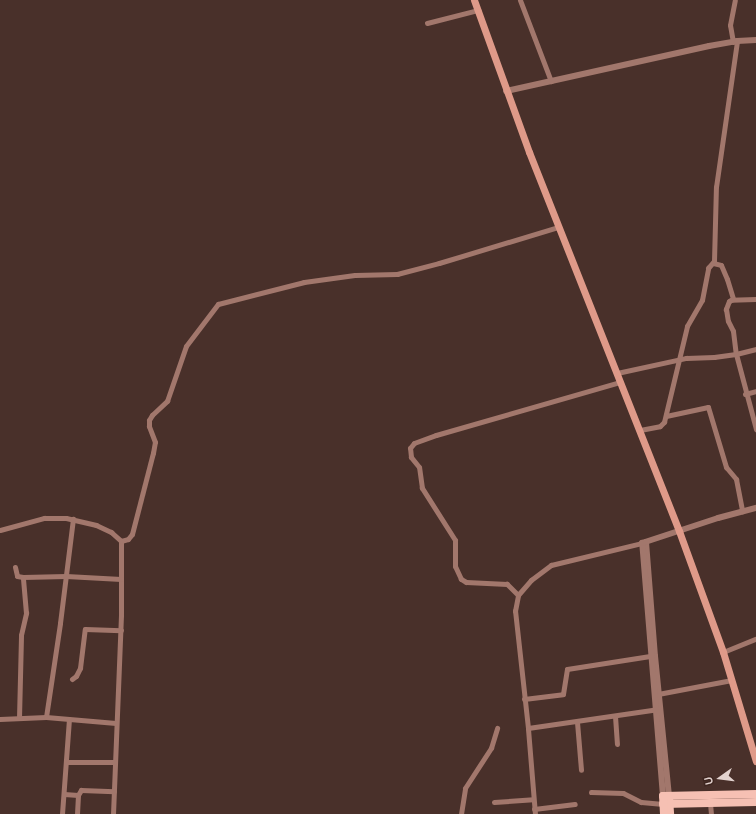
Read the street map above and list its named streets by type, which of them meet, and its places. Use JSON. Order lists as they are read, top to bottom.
{
  "north": "left"
}
